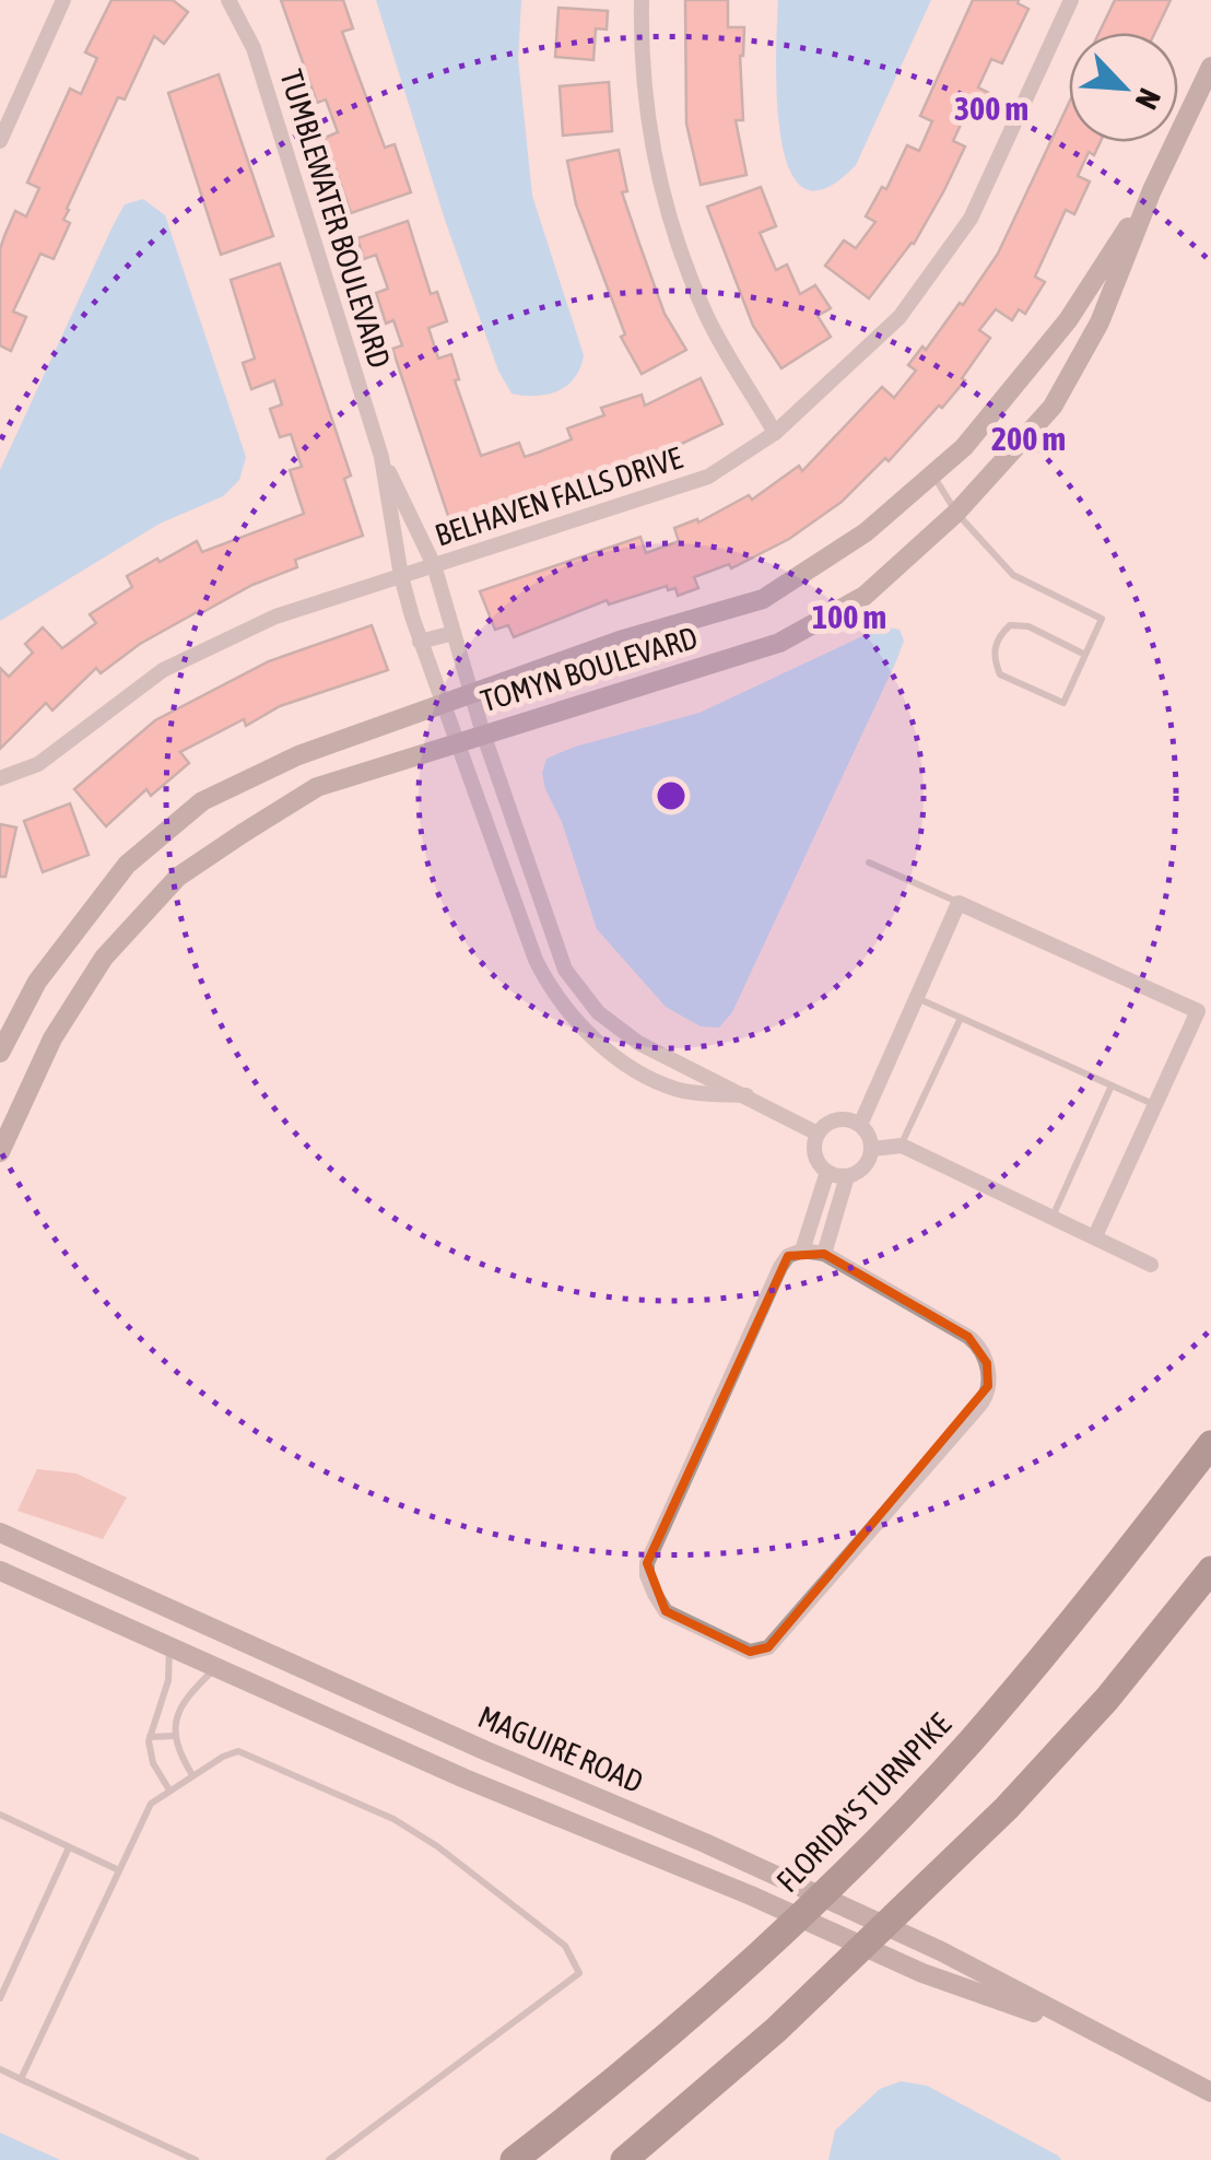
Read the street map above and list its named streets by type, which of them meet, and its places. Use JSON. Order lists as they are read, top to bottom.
{
  "streets": {
    "highway": ["FLORIDA'S TURNPIKE"],
    "street": [
      "TUMBLEWATER BOULEVARD",
      "BELHAVEN FALLS DRIVE",
      "TOMYN BOULEVARD",
      "MAGUIRE ROAD"
    ]
  },
  "crossings": [
    ["TUMBLEWATER BOULEVARD", "BELHAVEN FALLS DRIVE"],
    ["TUMBLEWATER BOULEVARD", "TOMYN BOULEVARD"]
  ],
  "north": "bottom right",
  "rings": ["300 m", "200 m", "100 m"]
}
